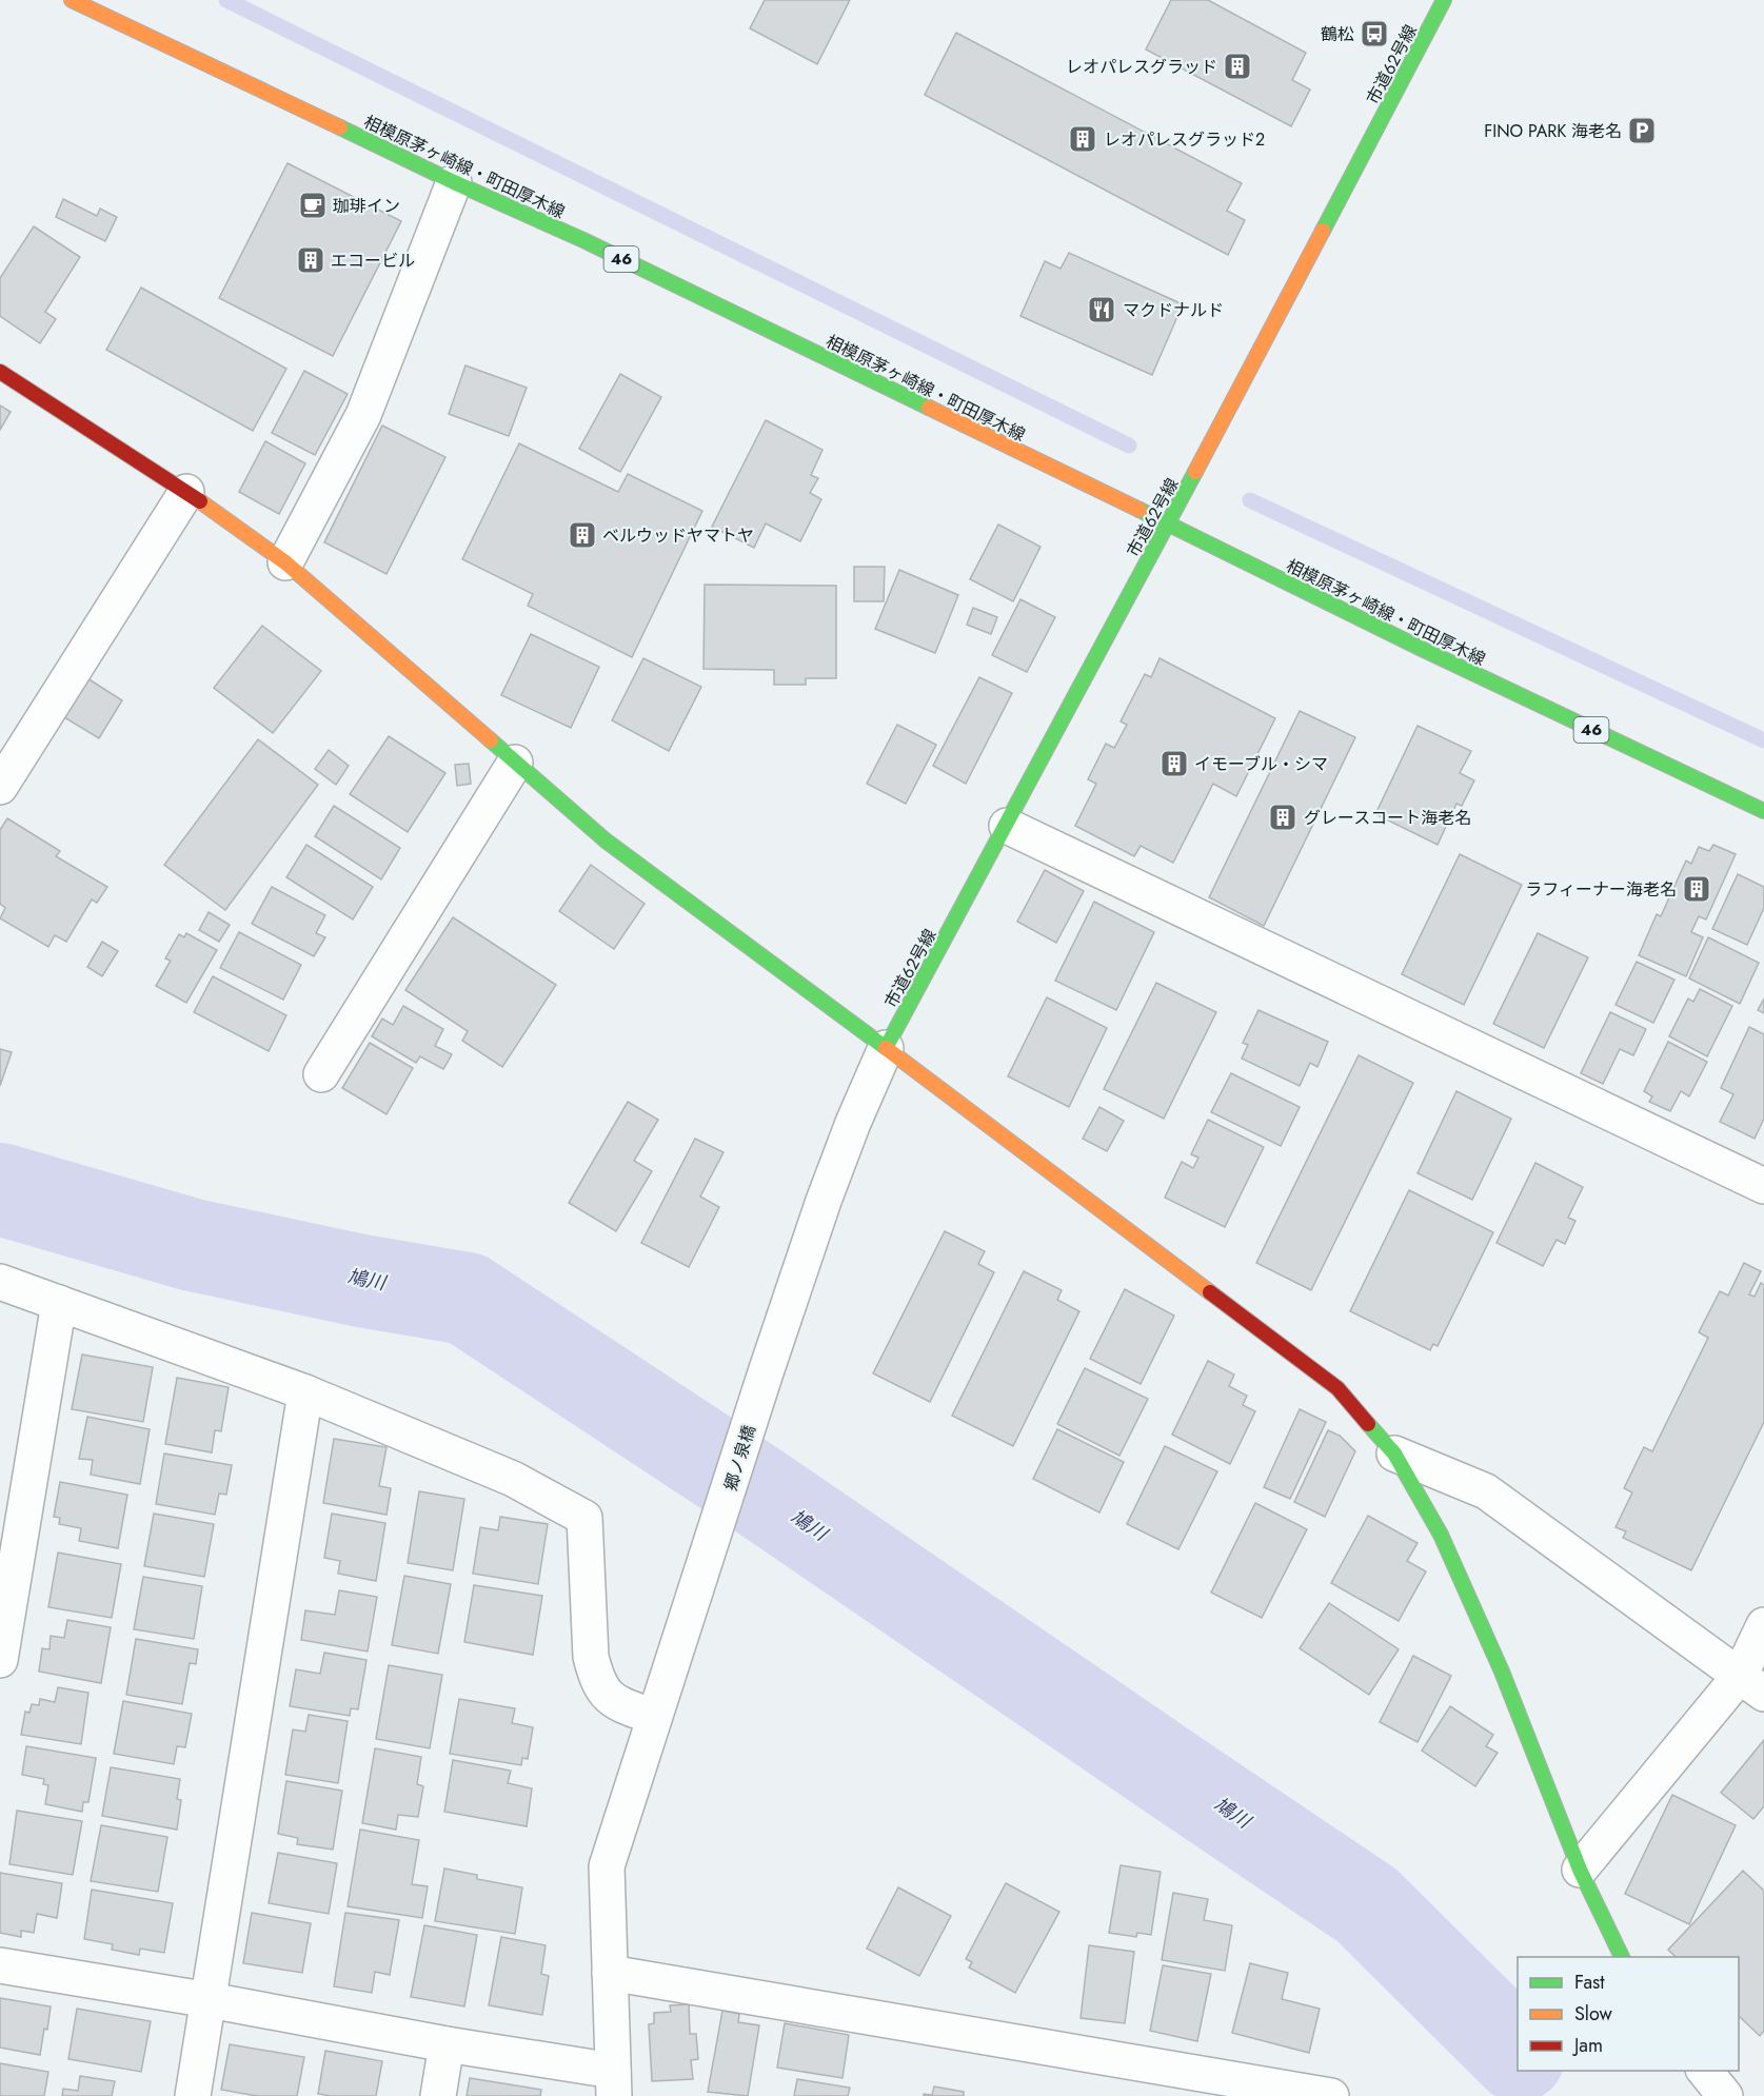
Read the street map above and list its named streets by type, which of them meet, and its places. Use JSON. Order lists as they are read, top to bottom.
{
  "streets": {
    "street": [
      "市道62号線",
      "相模原茅ヶ崎線・町田厚木線",
      "46",
      "郷ノ泉橋"
    ]
  },
  "crossings": [
    ["市道62号線", "相模原茅ヶ崎線・町田厚木線"],
    ["市道62号線", "郷ノ泉橋"]
  ],
  "water": ["鳩川"],
  "places": {
    "bus stop": ["鶴松"],
    "building": [
      "レオパレスグラッド",
      "レオパレスグラッド2",
      "エコービル",
      "ベルウッドヤマトヤ",
      "イモーブル・シマ",
      "グレースコート海老名",
      "ラフィーナー海老名"
    ],
    "parking": ["FINO PARK 海老名"],
    "cafe": ["珈琲イン"],
    "restaurant": ["マクドナルド"]
  },
  "legend": ["Fast", "Slow", "Jam"]
}
